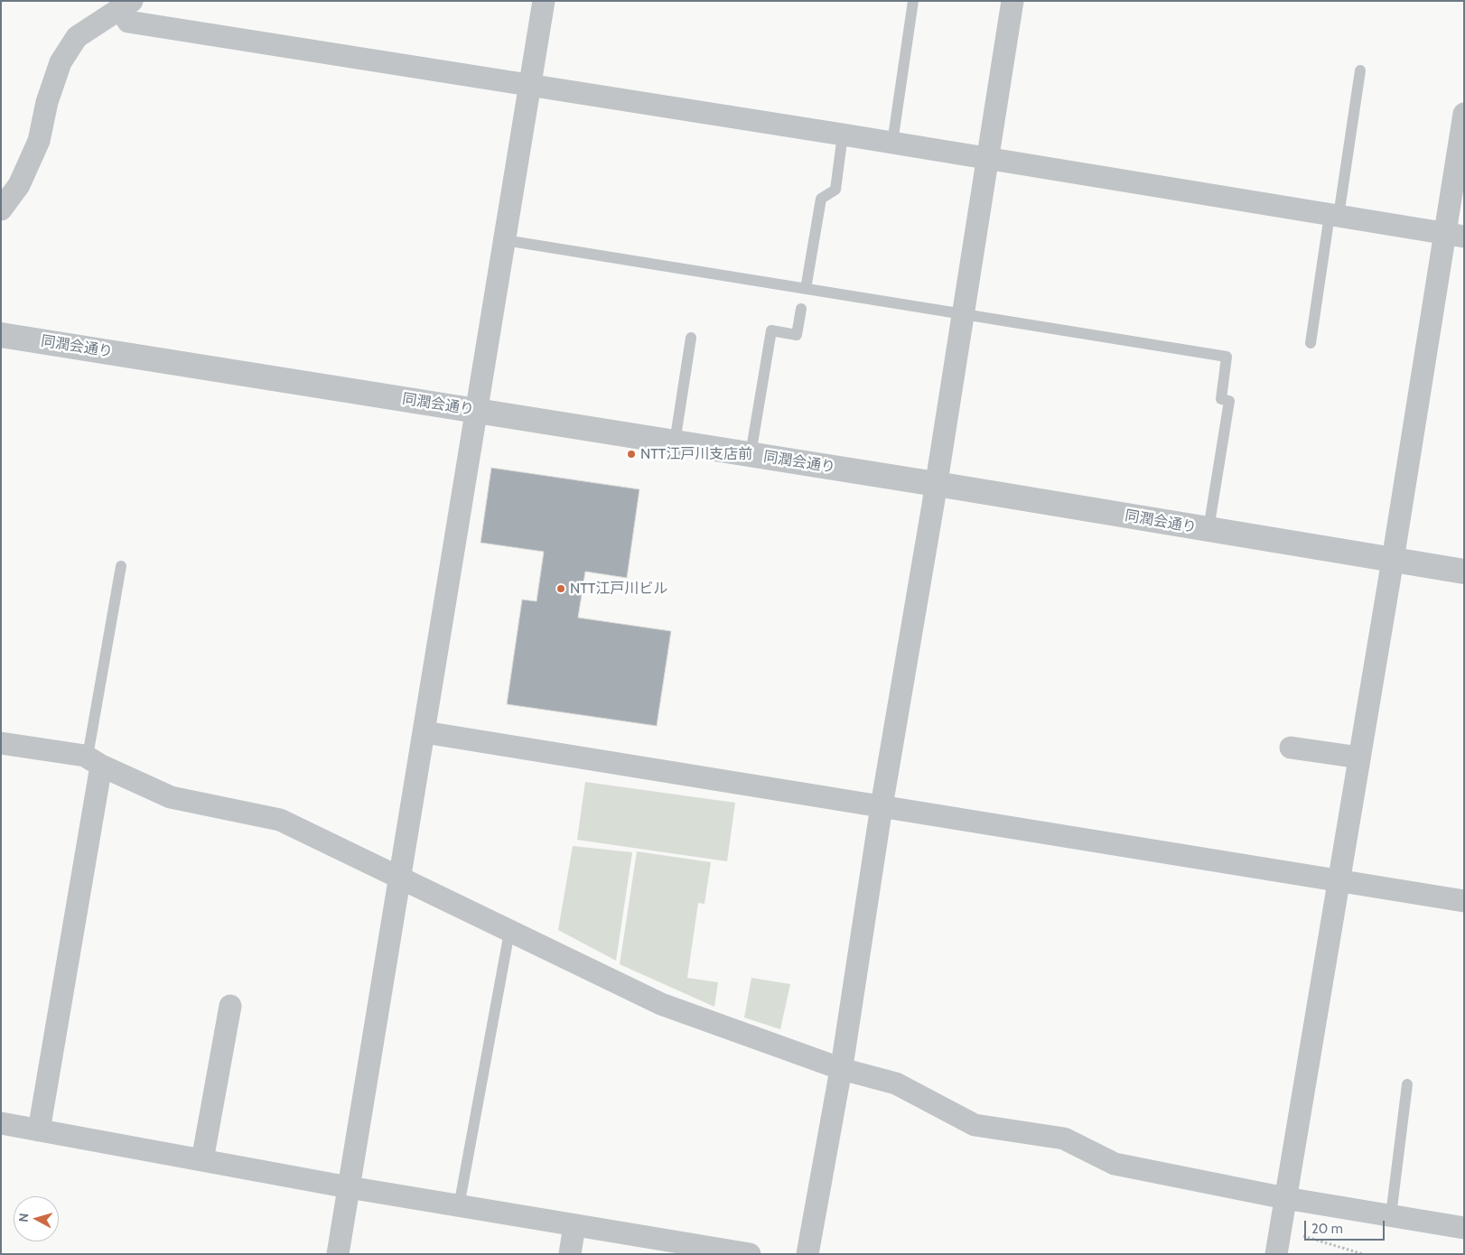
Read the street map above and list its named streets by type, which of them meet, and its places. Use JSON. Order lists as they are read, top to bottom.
{
  "streets": {
    "street": ["同潤会通り"]
  },
  "places": ["NTT江戸川支店前", "NTT江戸川ビル"],
  "scale_bar": "20 m",
  "north": "left"
}
